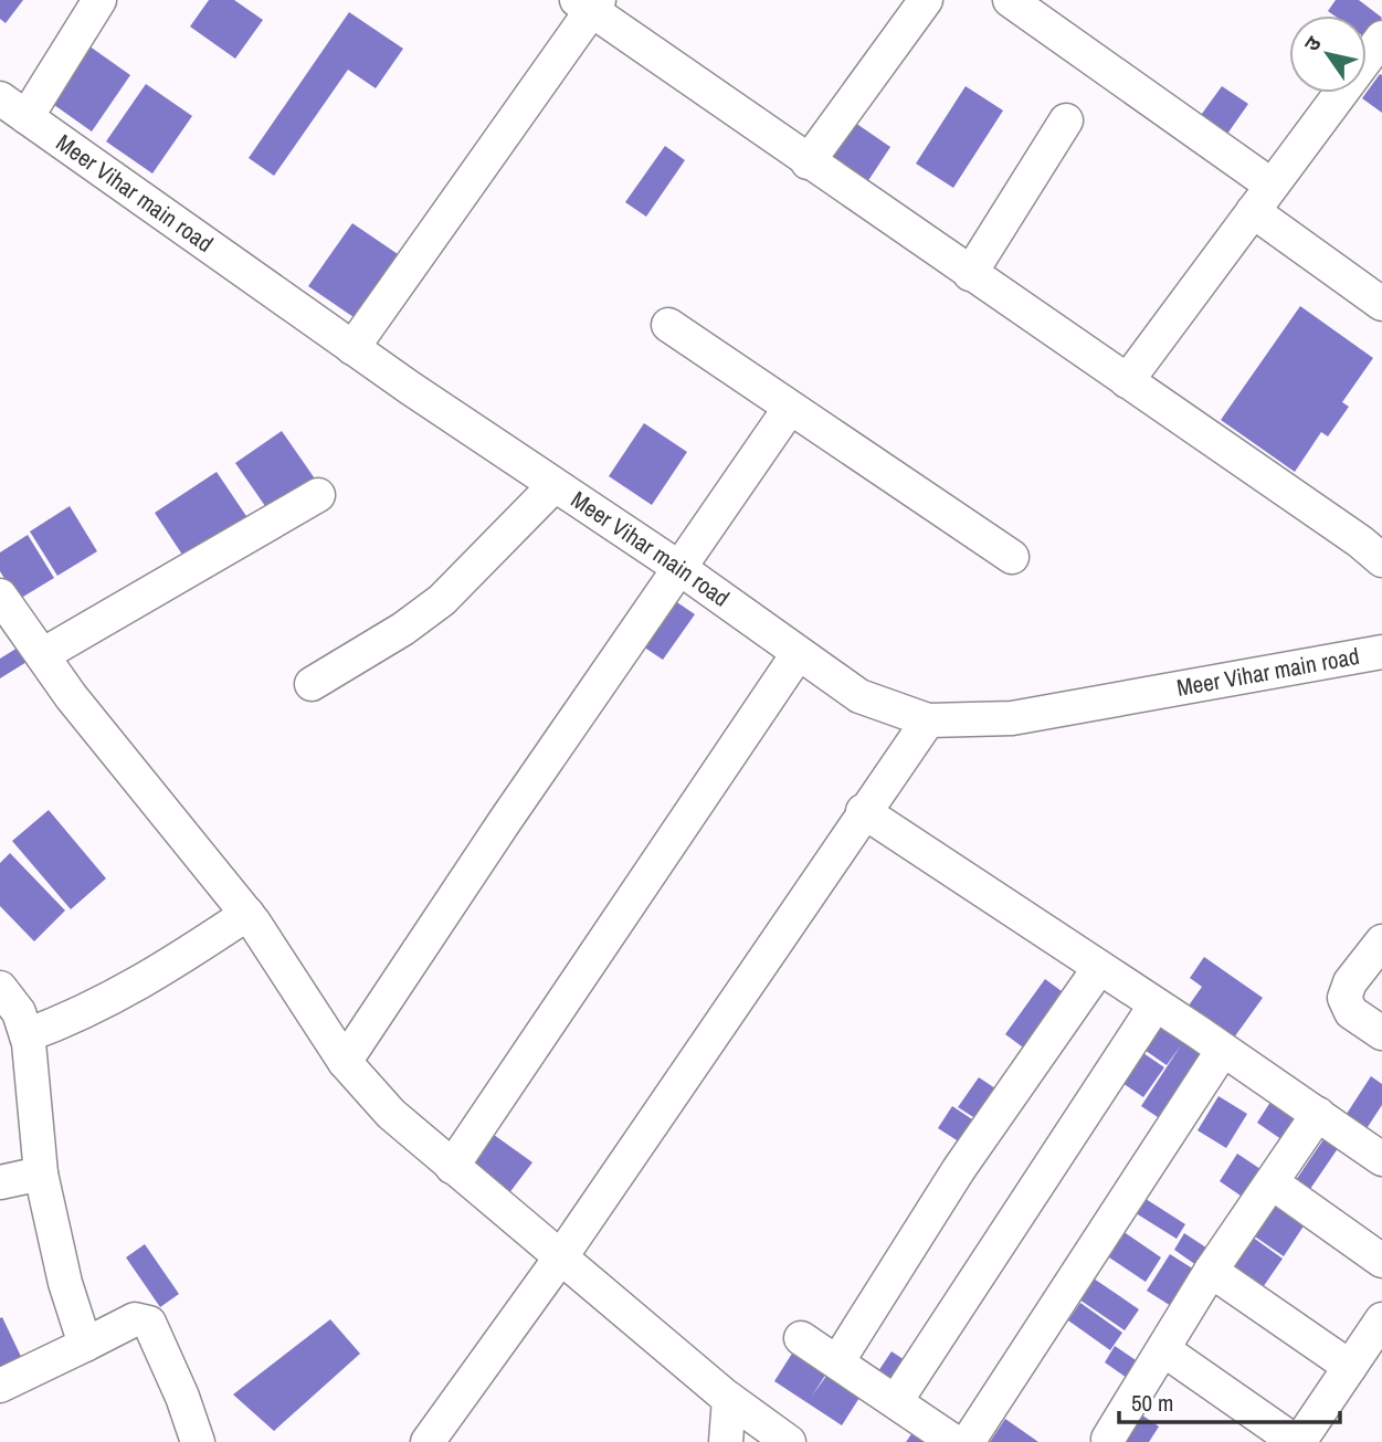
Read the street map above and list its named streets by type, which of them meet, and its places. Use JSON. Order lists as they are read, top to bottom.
{
  "streets": {
    "street": ["Meer Vihar main road"]
  },
  "scale_bar": "50 m",
  "north": "top left"
}
